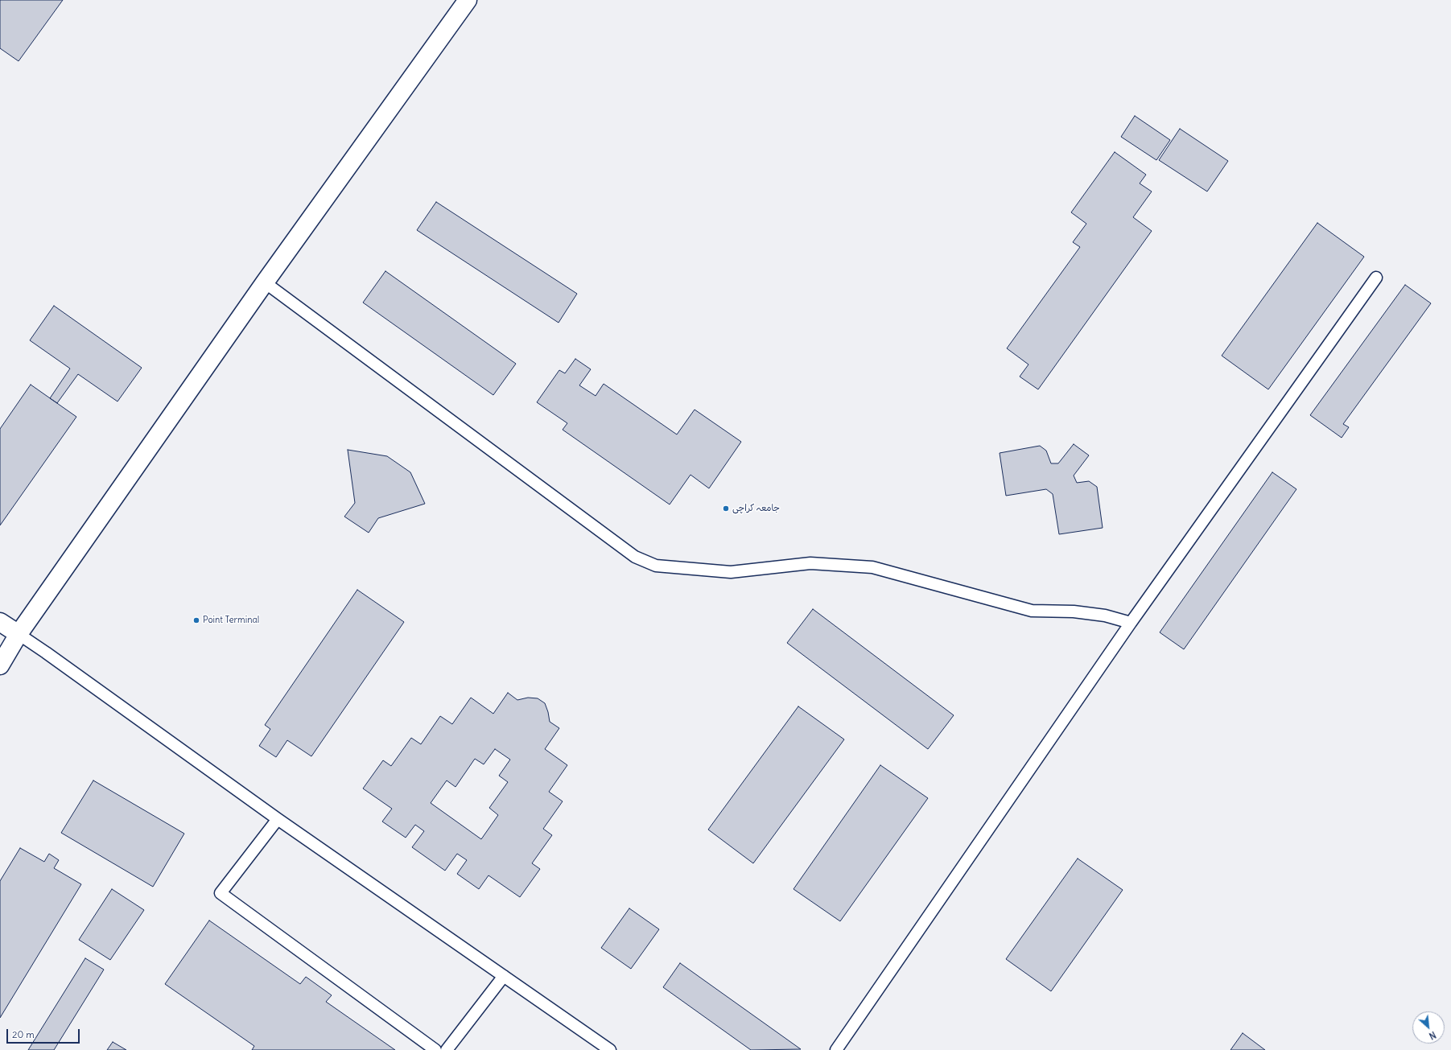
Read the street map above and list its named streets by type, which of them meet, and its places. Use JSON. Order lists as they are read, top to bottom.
{
  "places": ["جامعہ کراچی", "Point Terminal"],
  "scale_bar": "20 m",
  "north": "bottom right"
}
